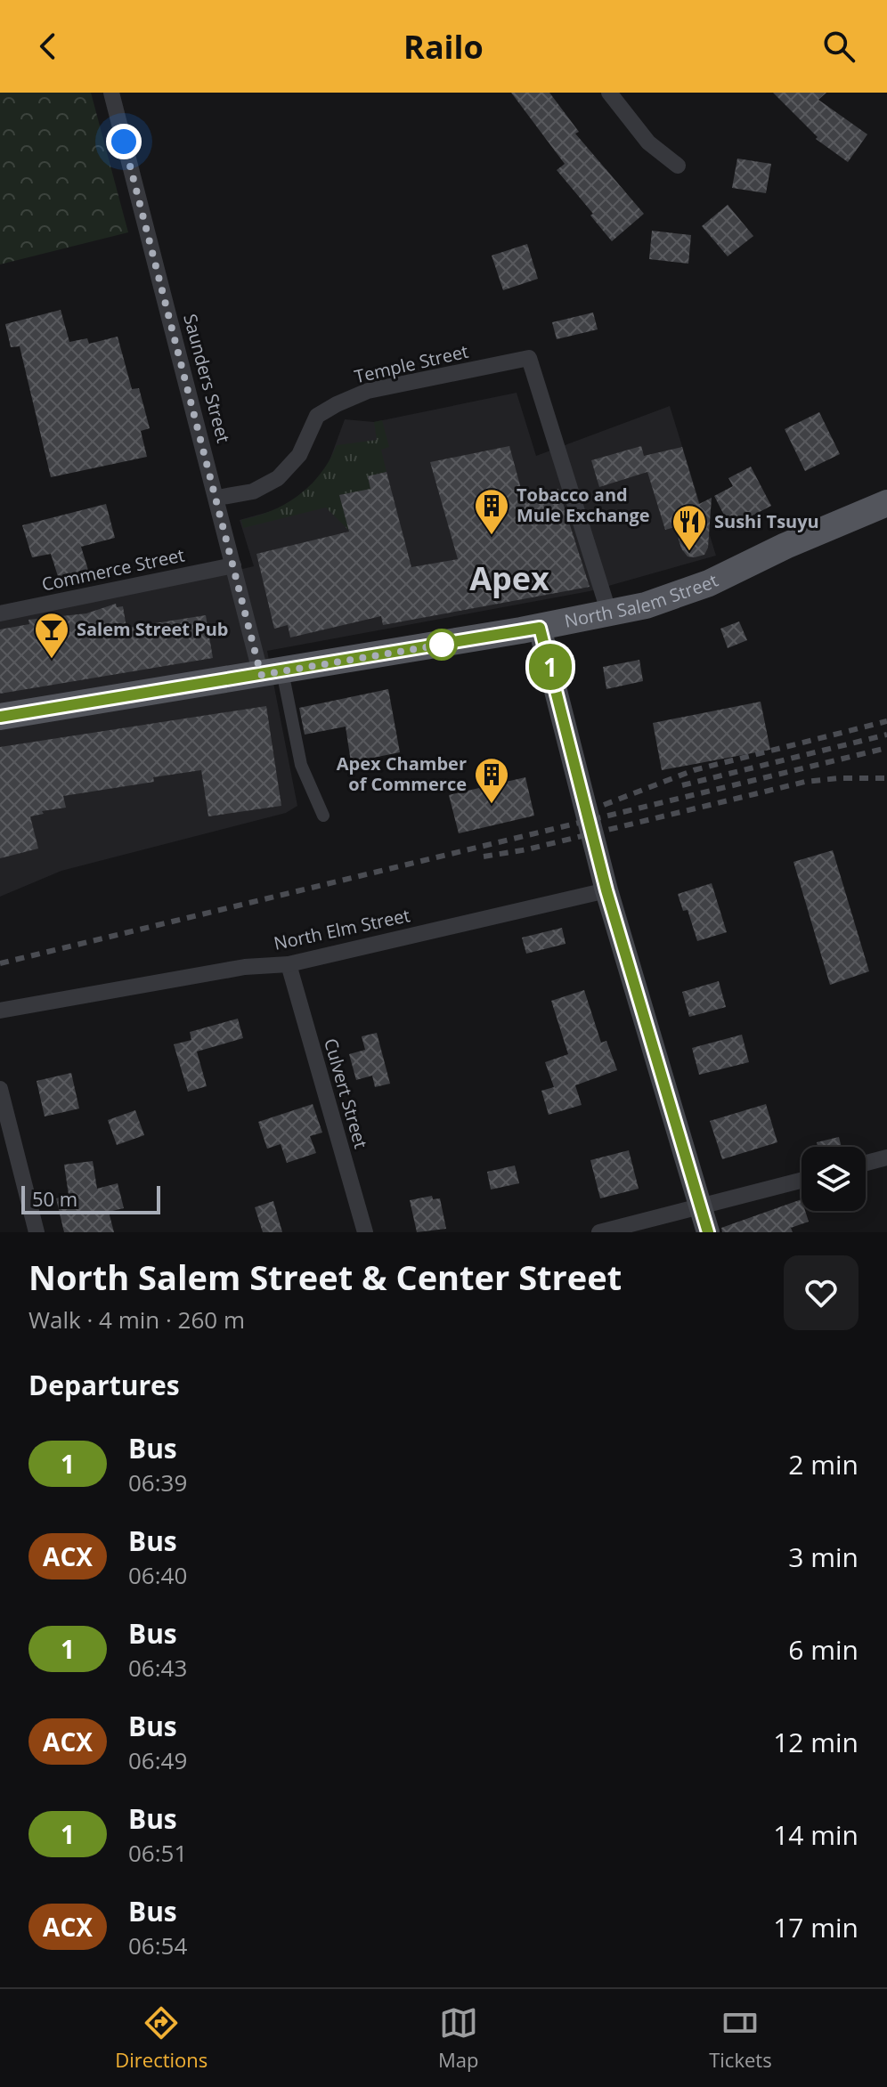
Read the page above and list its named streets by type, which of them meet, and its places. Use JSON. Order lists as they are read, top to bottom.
{
  "streets": {
    "main road": ["North Salem Street"],
    "street": [
      "Temple Street",
      "Saunders Street",
      "Commerce Street",
      "North Elm Street",
      "Culvert Street"
    ]
  },
  "crossings": [
    ["Temple Street", "Saunders Street"],
    ["Temple Street", "North Salem Street"],
    ["Saunders Street", "Commerce Street"],
    ["Saunders Street", "North Salem Street"],
    ["North Elm Street", "Culvert Street"]
  ],
  "districts": ["Apex"],
  "places": {
    "building": ["Tobacco and Mule Exchange", "Apex Chamber of Commerce"],
    "restaurant": ["Sushi Tsuyu"],
    "bar": ["Salem Street Pub"]
  },
  "lines": ["bus line 1"],
  "scale_bar": "50 m",
  "page": {
    "header": "Railo",
    "on_map": "1",
    "scale": "50 m",
    "heading": [
      ["North Salem Street & Center Street", "Walk · 4 min · 260 m"],
      "Departures"
    ],
    "list": [
      {
        "mark": "1",
        "name": "Bus",
        "note": "06:39",
        "value": "2 min"
      },
      {
        "mark": "ACX",
        "name": "Bus",
        "note": "06:40",
        "value": "3 min"
      },
      {
        "mark": "1",
        "name": "Bus",
        "note": "06:43",
        "value": "6 min"
      },
      {
        "mark": "ACX",
        "name": "Bus",
        "note": "06:49",
        "value": "12 min"
      },
      {
        "mark": "1",
        "name": "Bus",
        "note": "06:51",
        "value": "14 min"
      },
      {
        "mark": "ACX",
        "name": "Bus",
        "note": "06:54",
        "value": "17 min"
      }
    ],
    "tabs": ["Directions", "Map", "Tickets"]
  }
}
